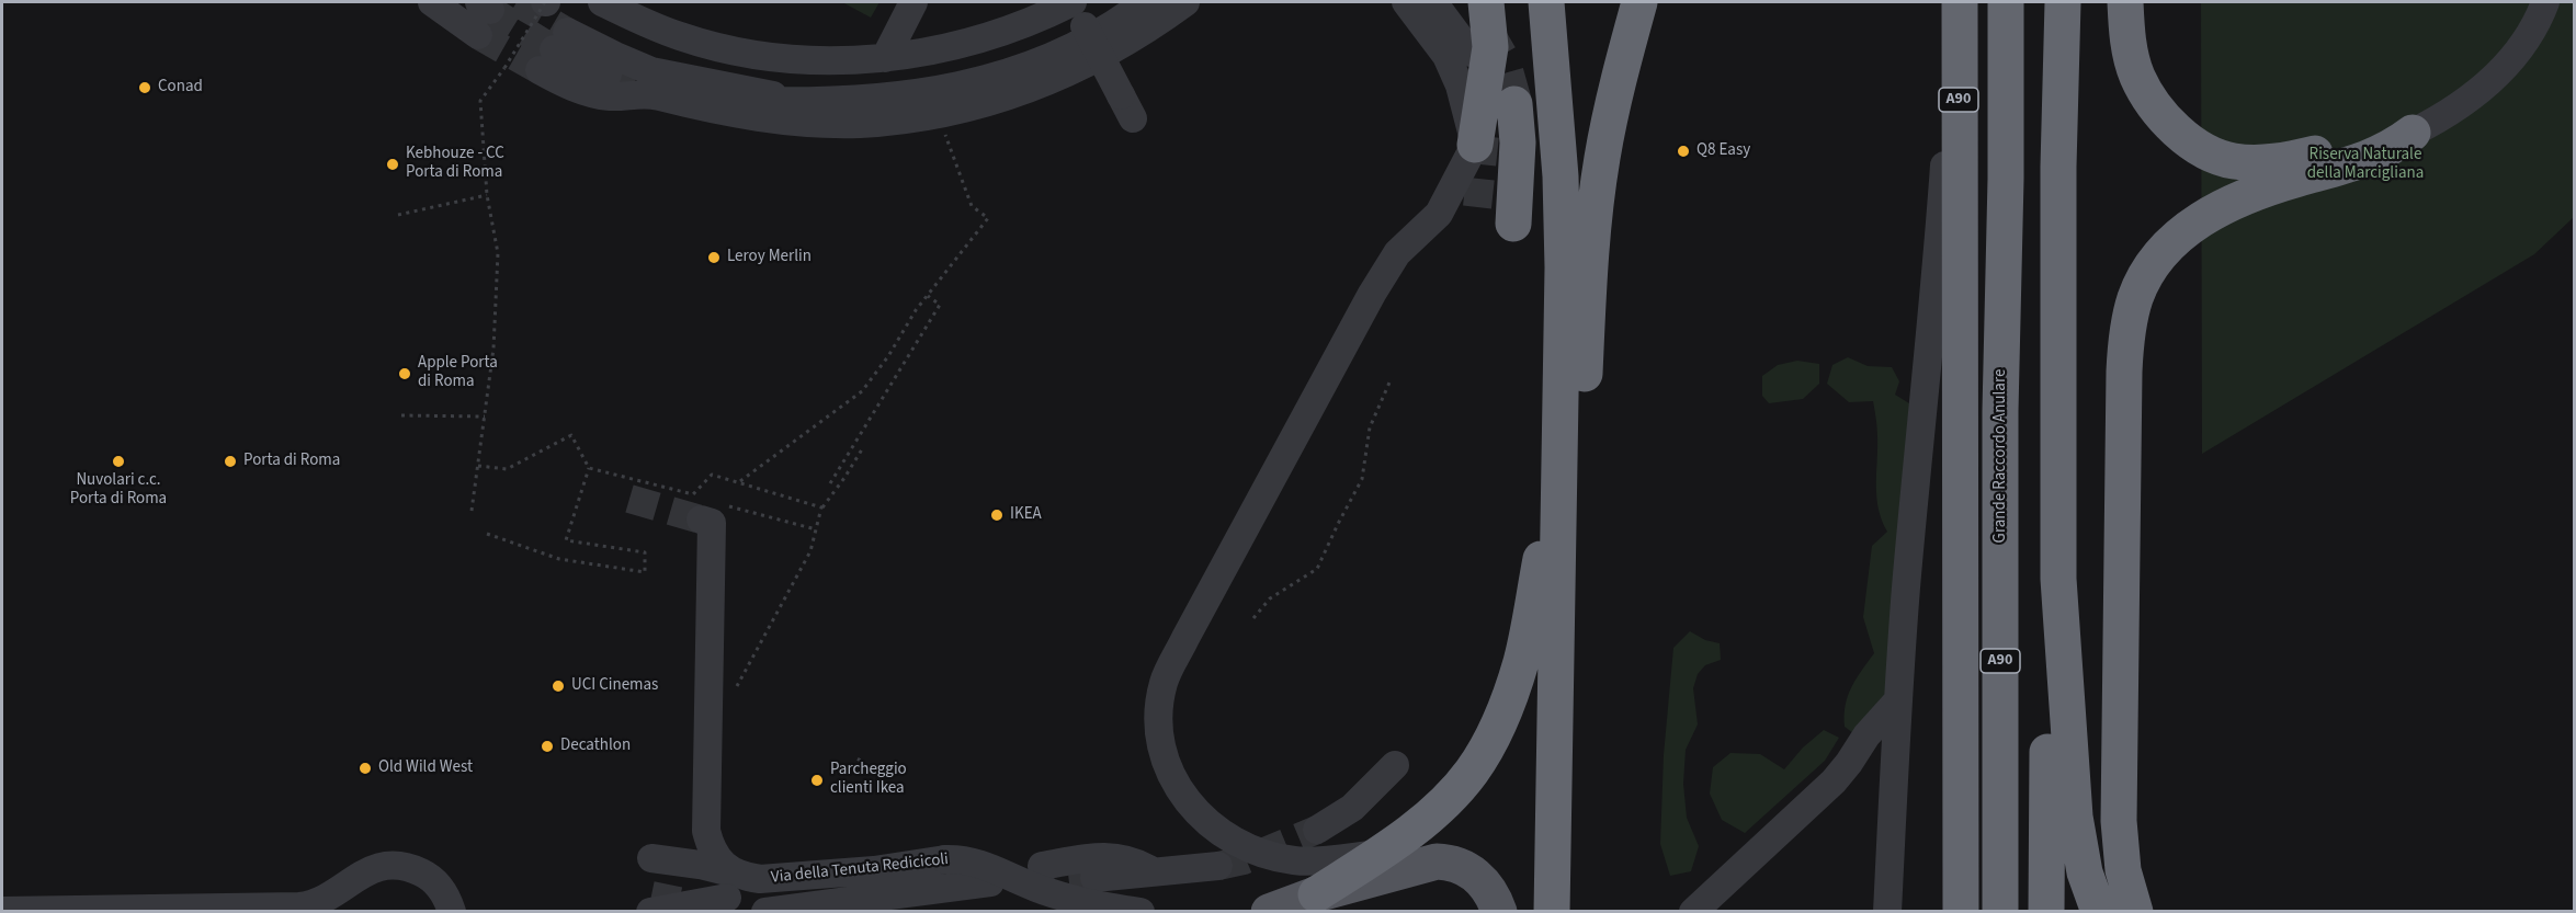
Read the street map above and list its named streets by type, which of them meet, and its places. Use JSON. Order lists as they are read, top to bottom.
{
  "streets": {
    "highway": ["A90", "Grande Raccordo Anulare"],
    "street": ["Via della Tenuta Redicicoli"]
  },
  "parks": ["Riserva Naturale della Marcigliana"],
  "places": [
    "Conad",
    "Q8 Easy",
    "Kebhouze - CC Porta di Roma",
    "Leroy Merlin",
    "Apple Porta di Roma",
    "Nuvolari c.c. Porta di Roma",
    "Porta di Roma",
    "IKEA",
    "UCI Cinemas",
    "Decathlon",
    "Old Wild West",
    "Parcheggio clienti Ikea"
  ]
}
